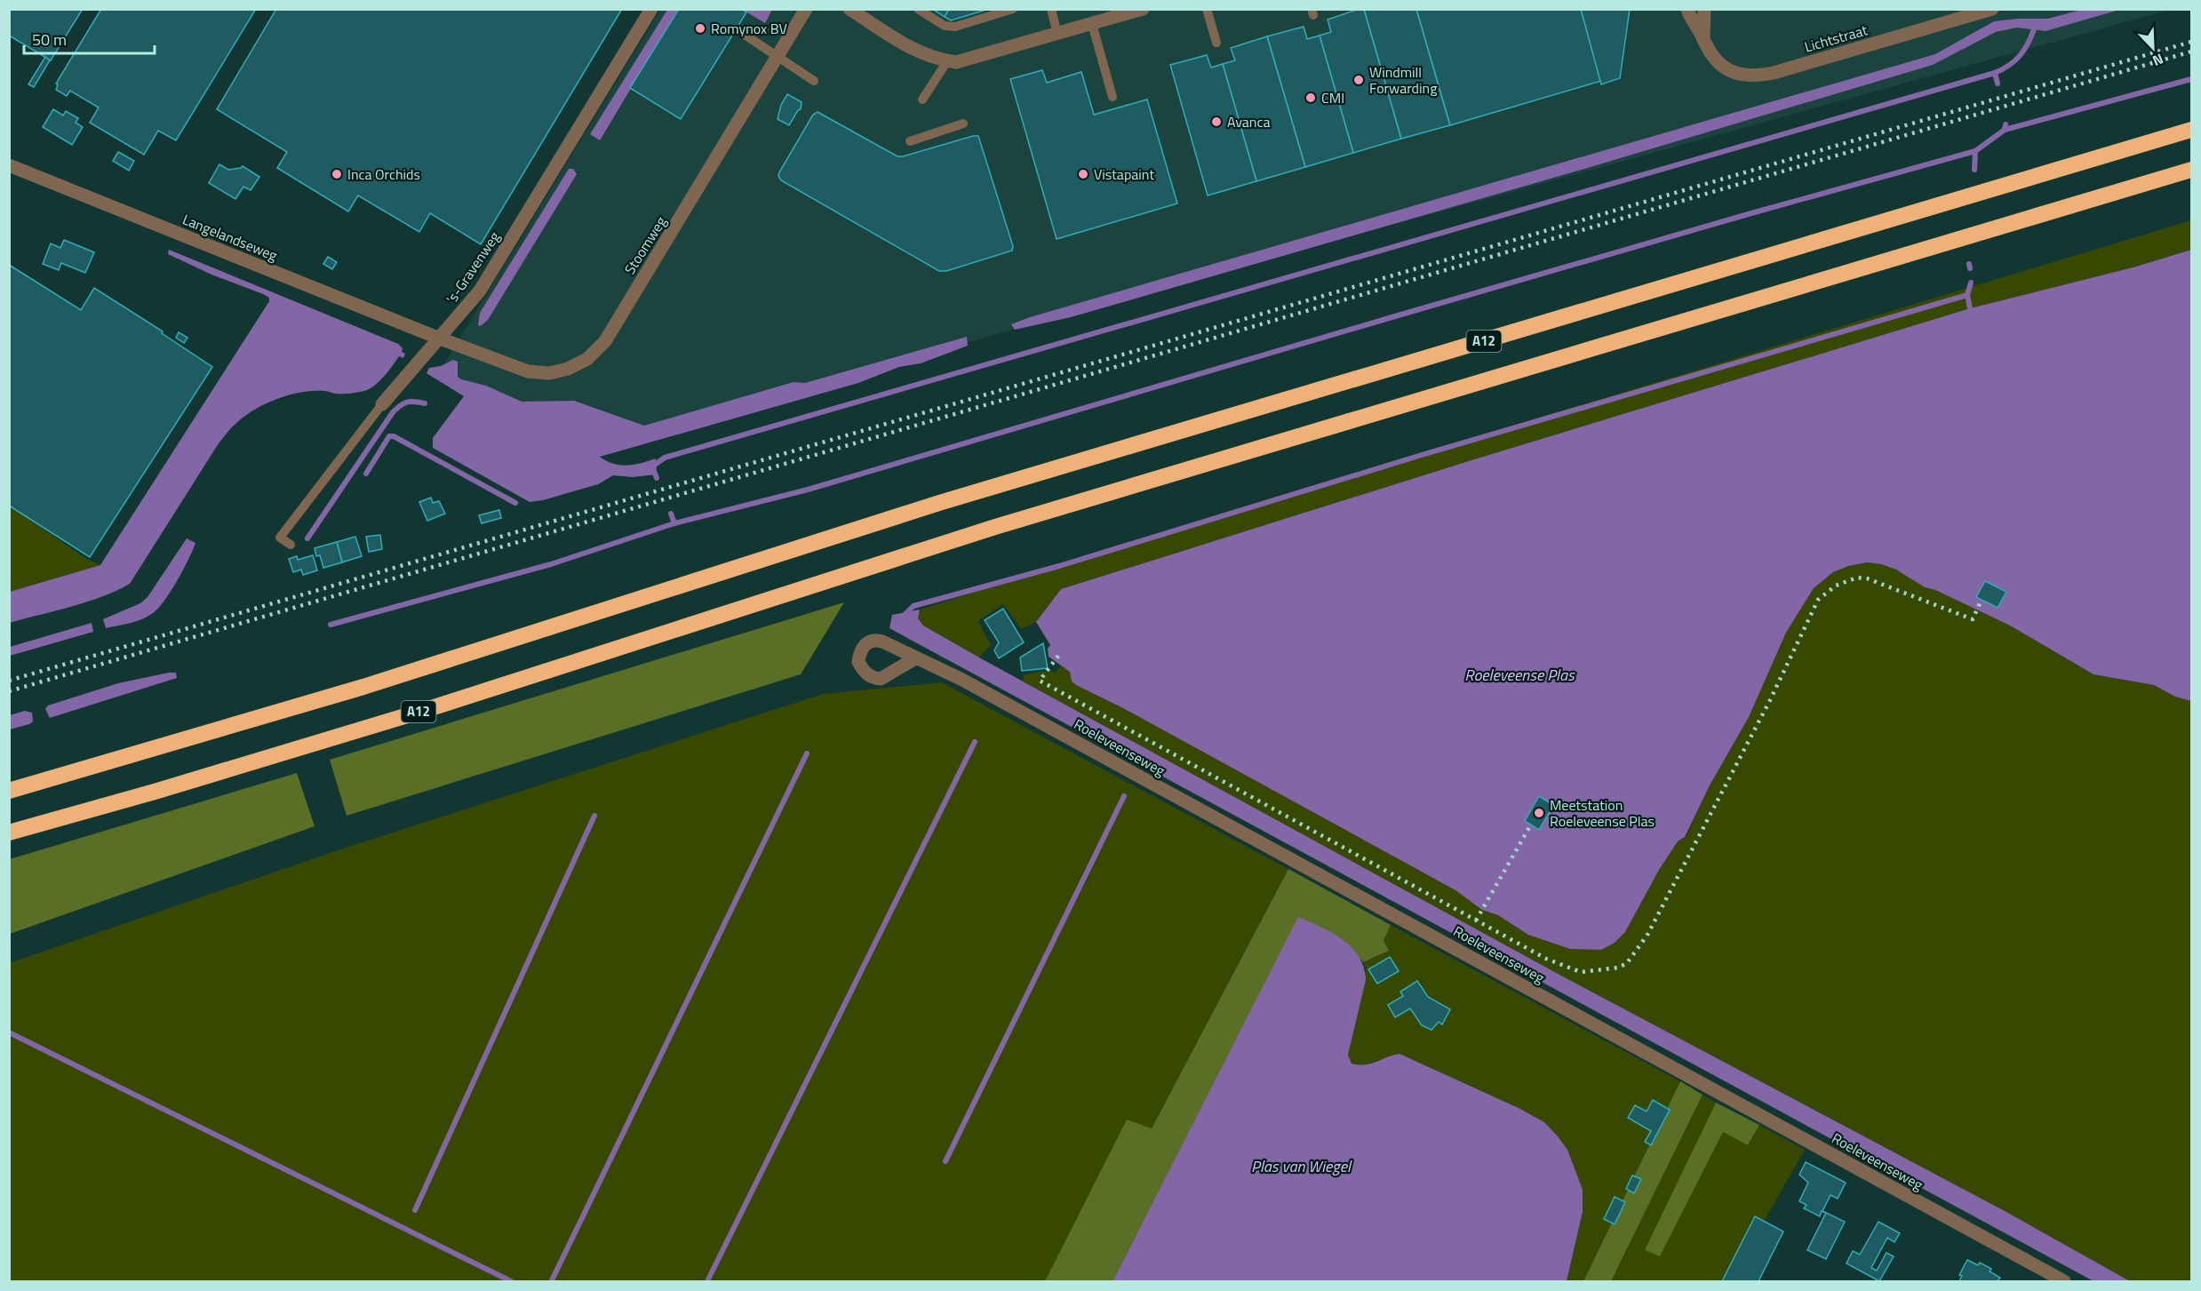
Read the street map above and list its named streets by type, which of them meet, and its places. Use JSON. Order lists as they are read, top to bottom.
{
  "streets": {
    "highway": ["A12"],
    "street": [
      "Lichtstraat",
      "Langelandseweg",
      "Stoomweg",
      "'s-Gravenweg",
      "Roeleveenseweg"
    ]
  },
  "crossings": [
    ["Langelandseweg", "Stoomweg"],
    ["Langelandseweg", "'s-Gravenweg"],
    ["Stoomweg", "'s-Gravenweg"]
  ],
  "water": ["Roeleveense Plas", "Plas van Wiegel"],
  "places": [
    "Romynox BV",
    "Windmill Forwarding",
    "CMI",
    "Avanca",
    "Inca Orchids",
    "Vistapaint",
    "Meetstation Roeleveense Plas"
  ],
  "scale_bar": "50 m",
  "north": "bottom right"
}
